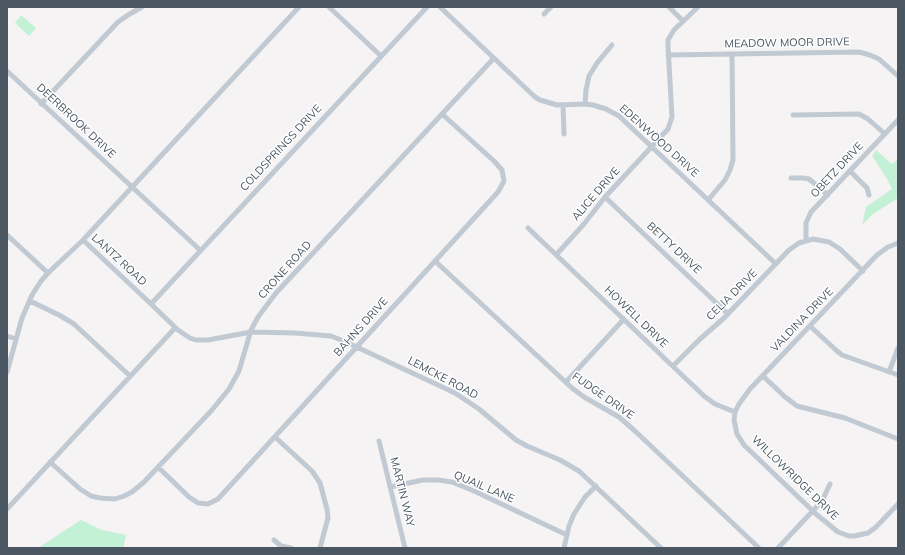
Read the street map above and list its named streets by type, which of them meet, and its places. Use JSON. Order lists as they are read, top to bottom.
{
  "streets": {
    "street": [
      "MEADOW MOOR DRIVE",
      "DEERBROOK DRIVE",
      "EDENWOOD DRIVE",
      "COLDSPRINGS DRIVE",
      "OBETZ DRIVE",
      "ALICE DRIVE",
      "BETTY DRIVE",
      "LANTZ ROAD",
      "CRONE ROAD",
      "CELIA DRIVE",
      "HOWELL DRIVE",
      "VALDINA DRIVE",
      "BAHNS DRIVE",
      "LEMCKE ROAD",
      "FUDGE DRIVE",
      "WILLOWRIDGE DRIVE",
      "QUAIL LANE",
      "MARTIN WAY"
    ]
  },
  "crossings": [
    ["MEADOW MOOR DRIVE", "ALICE DRIVE"],
    ["DEERBROOK DRIVE", "COLDSPRINGS DRIVE"],
    ["DEERBROOK DRIVE", "LANTZ ROAD"],
    ["EDENWOOD DRIVE", "ALICE DRIVE"],
    ["EDENWOOD DRIVE", "CRONE ROAD"],
    ["EDENWOOD DRIVE", "CELIA DRIVE"],
    ["COLDSPRINGS DRIVE", "LANTZ ROAD"],
    ["OBETZ DRIVE", "CELIA DRIVE"],
    ["ALICE DRIVE", "BETTY DRIVE"],
    ["ALICE DRIVE", "HOWELL DRIVE"],
    ["BETTY DRIVE", "CELIA DRIVE"],
    ["LANTZ ROAD", "LEMCKE ROAD"],
    ["CRONE ROAD", "BAHNS DRIVE"],
    ["CRONE ROAD", "LEMCKE ROAD"],
    ["CELIA DRIVE", "HOWELL DRIVE"],
    ["HOWELL DRIVE", "VALDINA DRIVE"],
    ["HOWELL DRIVE", "WILLOWRIDGE DRIVE"],
    ["VALDINA DRIVE", "WILLOWRIDGE DRIVE"],
    ["BAHNS DRIVE", "LEMCKE ROAD"],
    ["BAHNS DRIVE", "FUDGE DRIVE"],
    ["QUAIL LANE", "MARTIN WAY"]
  ]
}
